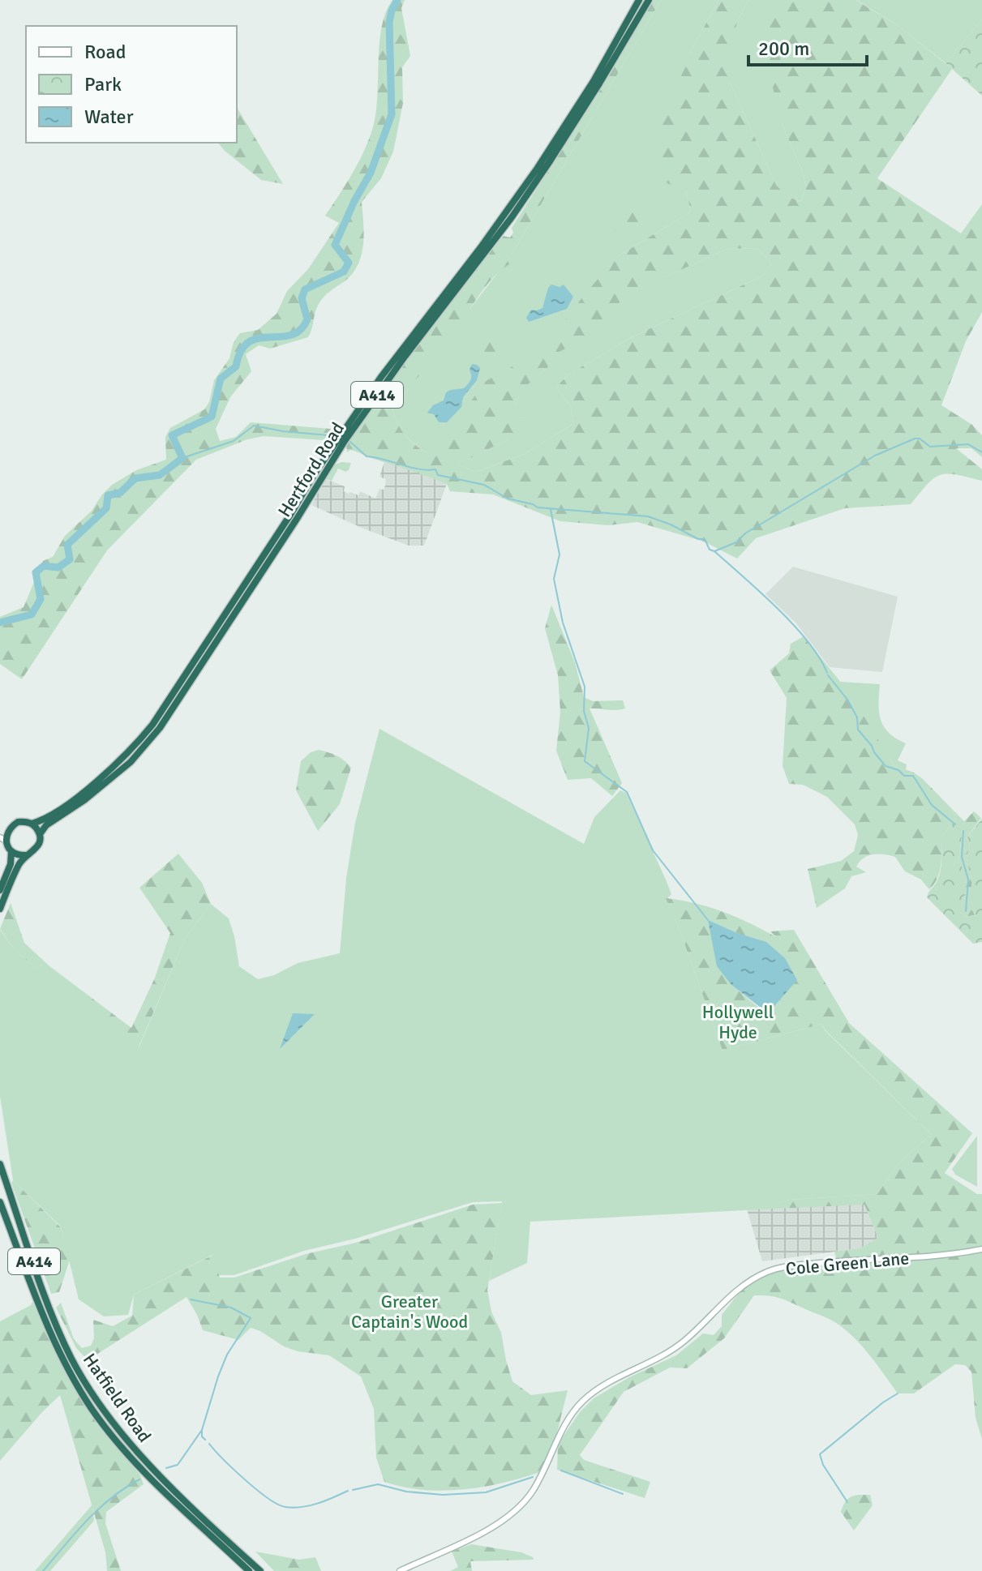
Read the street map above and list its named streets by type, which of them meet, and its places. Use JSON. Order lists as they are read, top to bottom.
{
  "streets": {
    "highway": ["A414", "Hertford Road", "Hatfield Road"],
    "main road": ["Cole Green Lane"]
  },
  "parks": ["Hollywell Hyde", "Greater Captain's Wood"],
  "legend": ["Road", "Park", "Water"],
  "scale_bar": "200 m"
}
